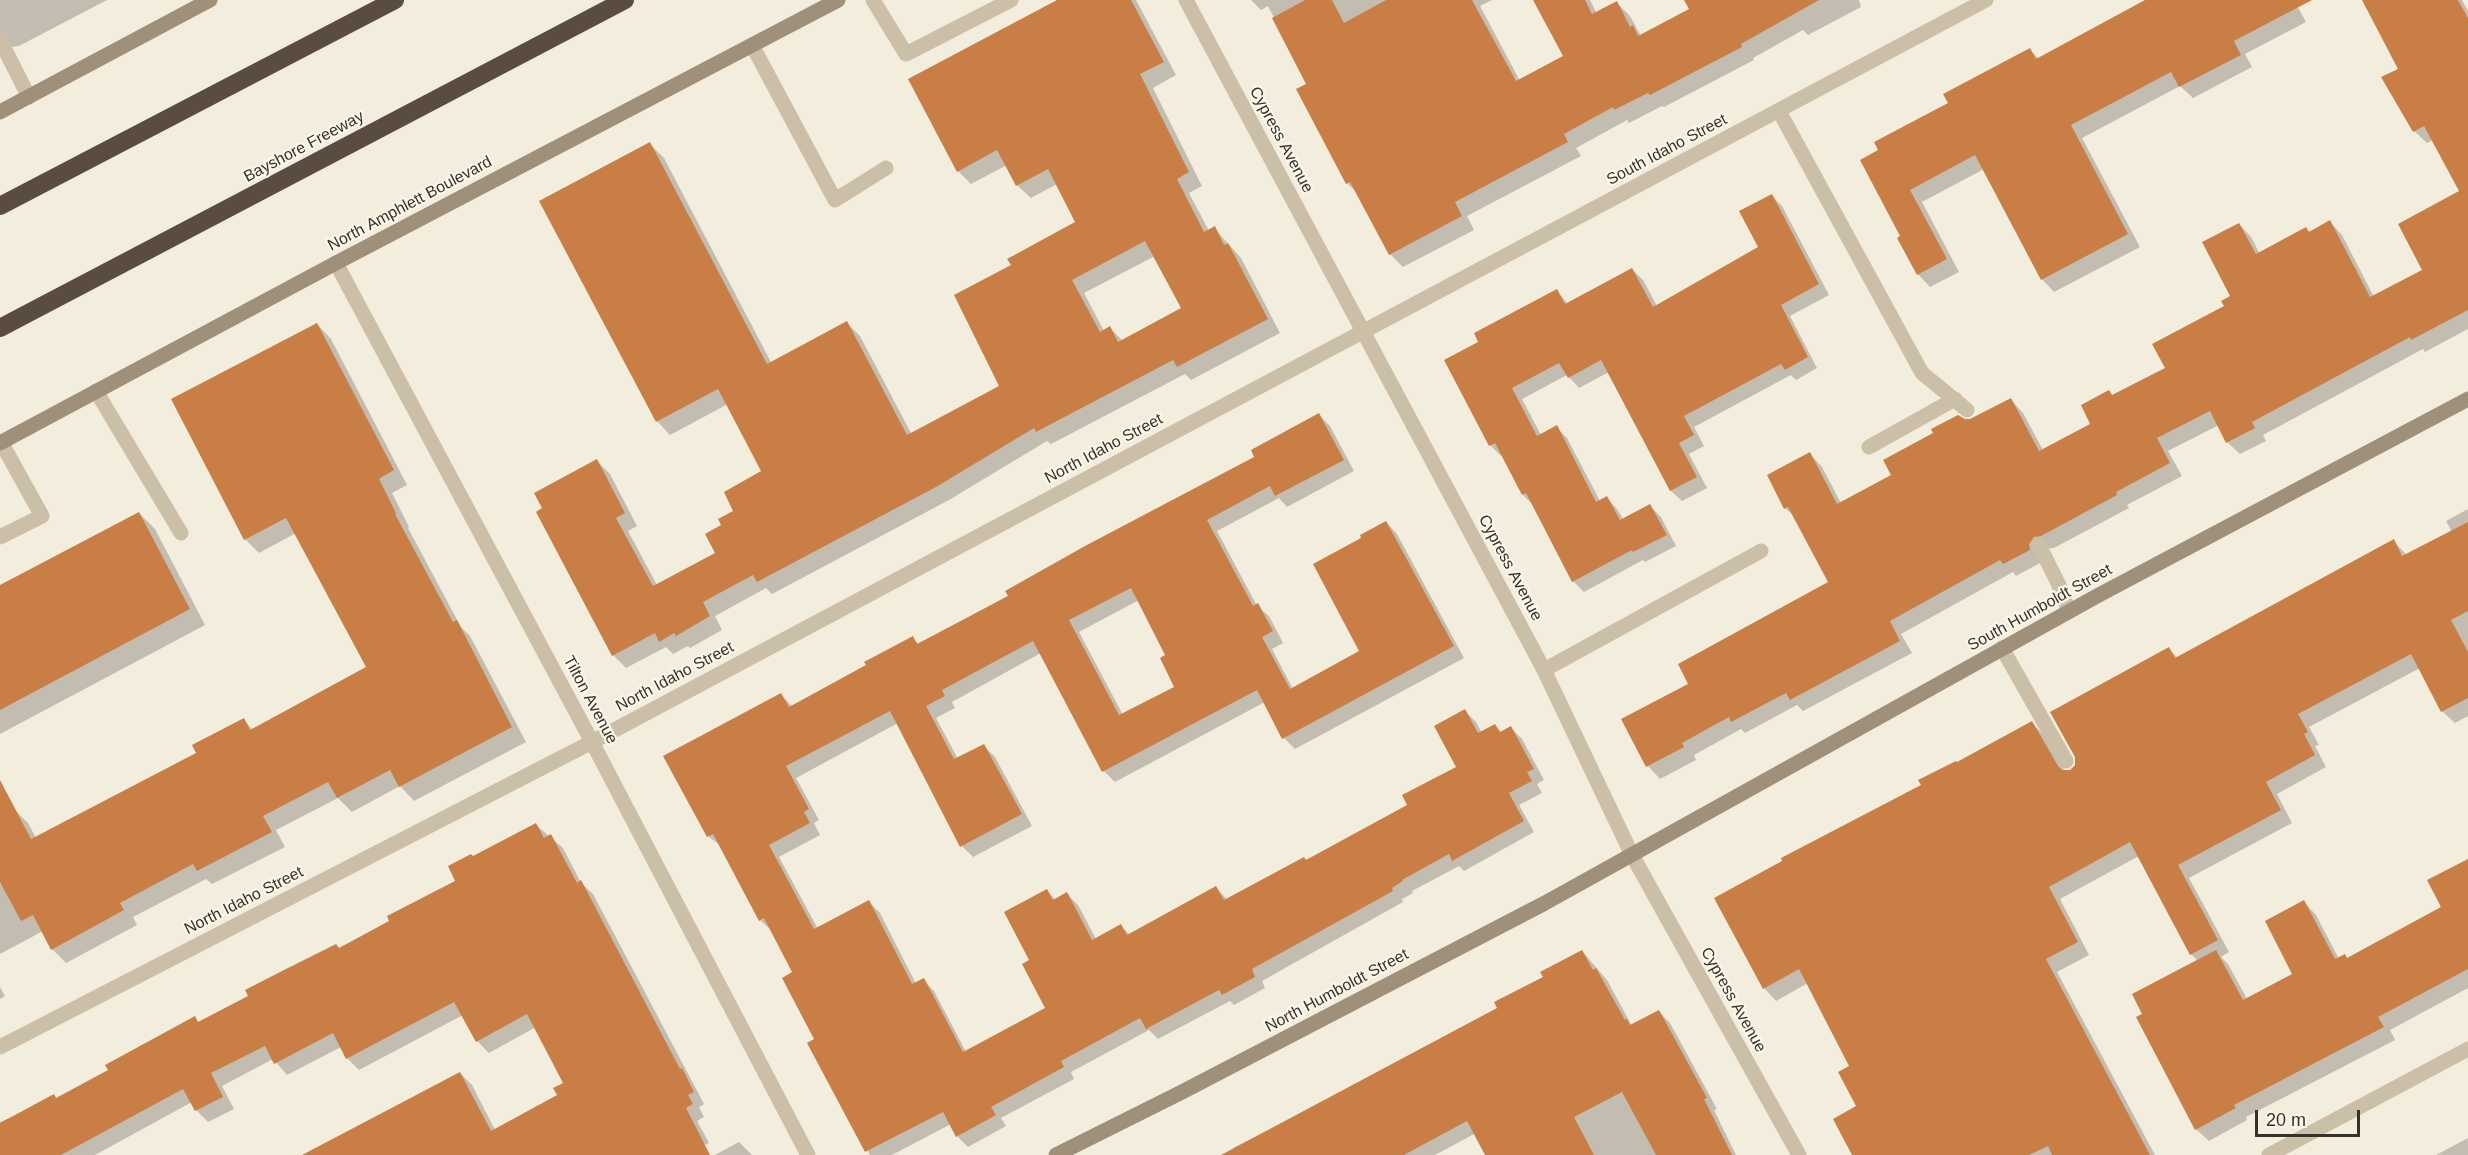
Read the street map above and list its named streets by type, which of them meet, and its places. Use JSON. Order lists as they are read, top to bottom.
{
  "streets": {
    "highway": ["Bayshore Freeway"],
    "street": [
      "Cypress Avenue",
      "South Idaho Street",
      "North Amphlett Boulevard",
      "North Idaho Street",
      "South Humboldt Street",
      "Tilton Avenue",
      "North Humboldt Street"
    ]
  },
  "crossings": [
    ["Cypress Avenue", "South Idaho Street"],
    ["Cypress Avenue", "North Idaho Street"],
    ["Cypress Avenue", "South Humboldt Street"],
    ["Cypress Avenue", "North Humboldt Street"],
    ["South Idaho Street", "North Idaho Street"],
    ["North Amphlett Boulevard", "Tilton Avenue"],
    ["North Idaho Street", "Tilton Avenue"],
    ["South Humboldt Street", "North Humboldt Street"]
  ],
  "scale_bar": "20 m"
}
